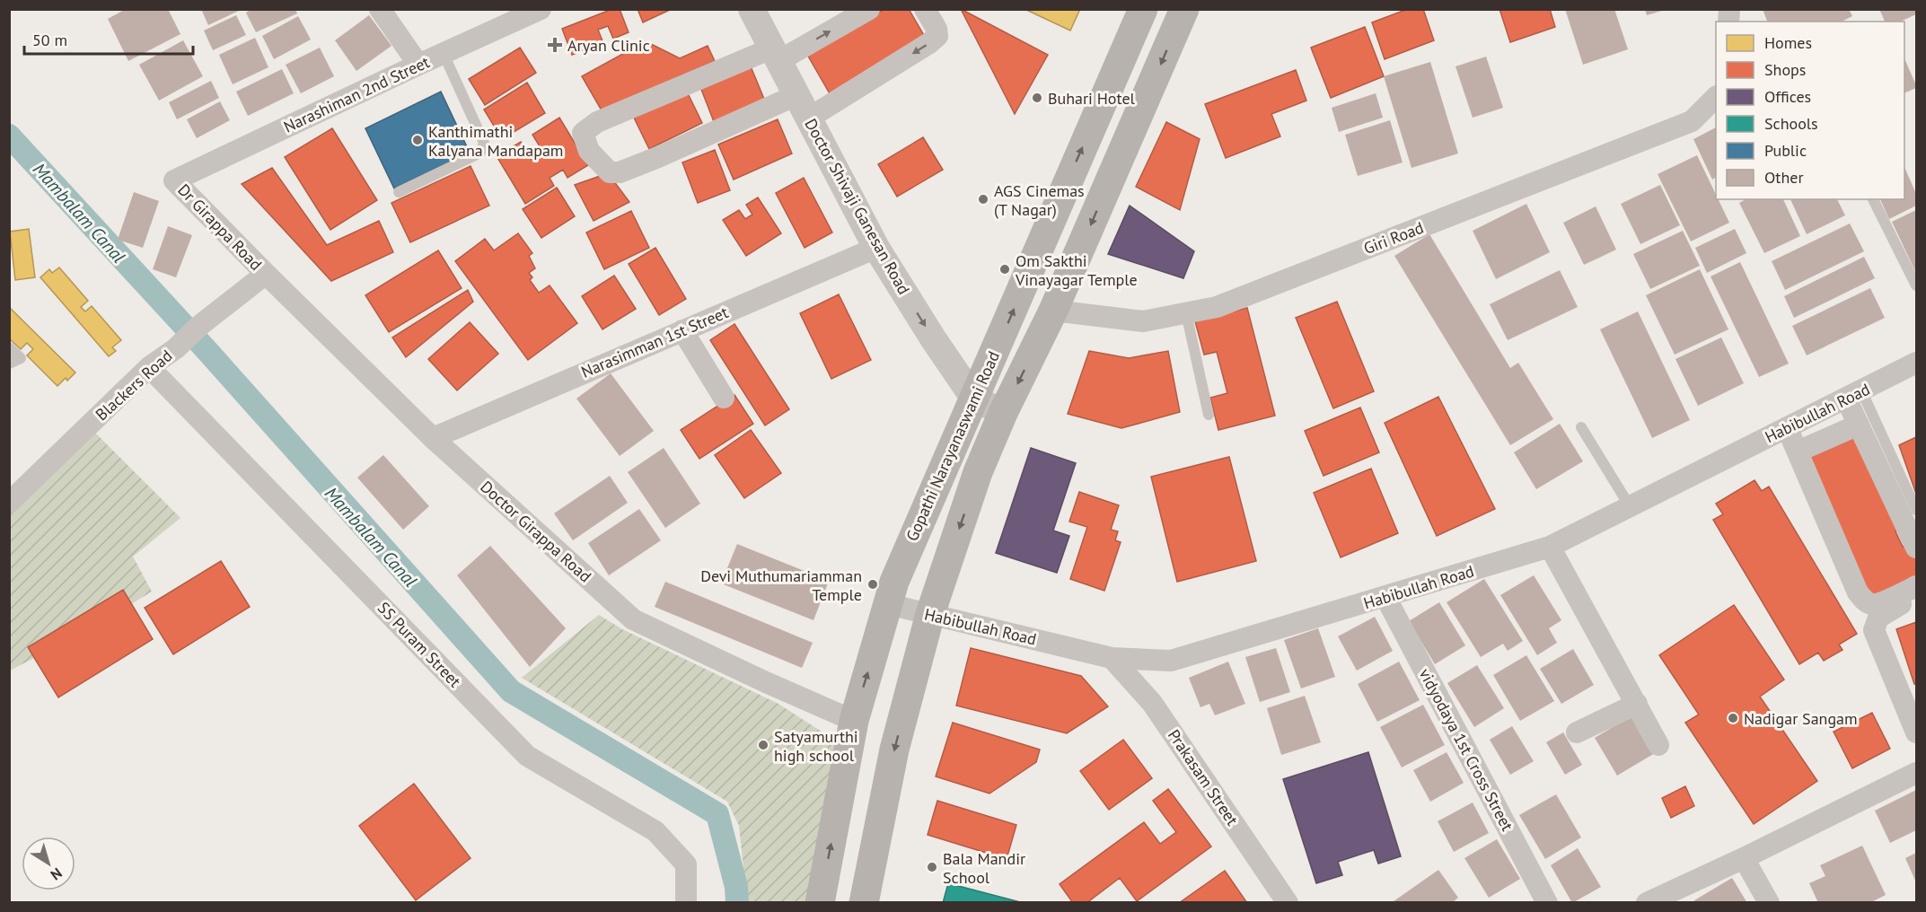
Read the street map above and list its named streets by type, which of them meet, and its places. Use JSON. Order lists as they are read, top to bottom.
{
  "streets": {
    "main road": ["Gopathi Narayanaswami Road"],
    "street": [
      "Narashiman 2nd Street",
      "Doctor Shivaji Ganesan Road",
      "Dr Girappa Road",
      "Giri Road",
      "Narasimman 1st Street",
      "Blackers Road",
      "Habibullah Road",
      "Doctor Girappa Road",
      "SS Puram Street",
      "vidyodaya 1st Cross Street",
      "Prakasam Street"
    ]
  },
  "crossings": [
    ["Narashiman 2nd Street", "Dr Girappa Road"],
    ["Doctor Shivaji Ganesan Road", "Narasimman 1st Street"],
    ["Doctor Shivaji Ganesan Road", "Gopathi Narayanaswami Road"],
    ["Dr Girappa Road", "Blackers Road"],
    ["Dr Girappa Road", "Doctor Girappa Road"],
    ["Giri Road", "Gopathi Narayanaswami Road"],
    ["Narasimman 1st Street", "Doctor Girappa Road"],
    ["Blackers Road", "Doctor Girappa Road"],
    ["Blackers Road", "SS Puram Street"],
    ["Habibullah Road", "Gopathi Narayanaswami Road"],
    ["Habibullah Road", "vidyodaya 1st Cross Street"],
    ["Habibullah Road", "Prakasam Street"],
    ["Gopathi Narayanaswami Road", "Doctor Girappa Road"]
  ],
  "one_way": ["Doctor Shivaji Ganesan Road"],
  "water": ["Mambalam Canal"],
  "places": {
    "health": ["Aryan Clinic"],
    "other": [
      "Buhari Hotel",
      "Kanthimathi Kalyana Mandapam",
      "AGS Cinemas (T Nagar)",
      "Om Sakthi Vinayagar Temple",
      "Devi Muthumariamman Temple",
      "Nadigar Sangam",
      "Satyamurthi high school",
      "Bala Mandir School"
    ]
  },
  "legend": [
    "Homes",
    "Shops",
    "Offices",
    "Schools",
    "Public",
    "Other"
  ],
  "scale_bar": "50 m",
  "north": "bottom right"
}
